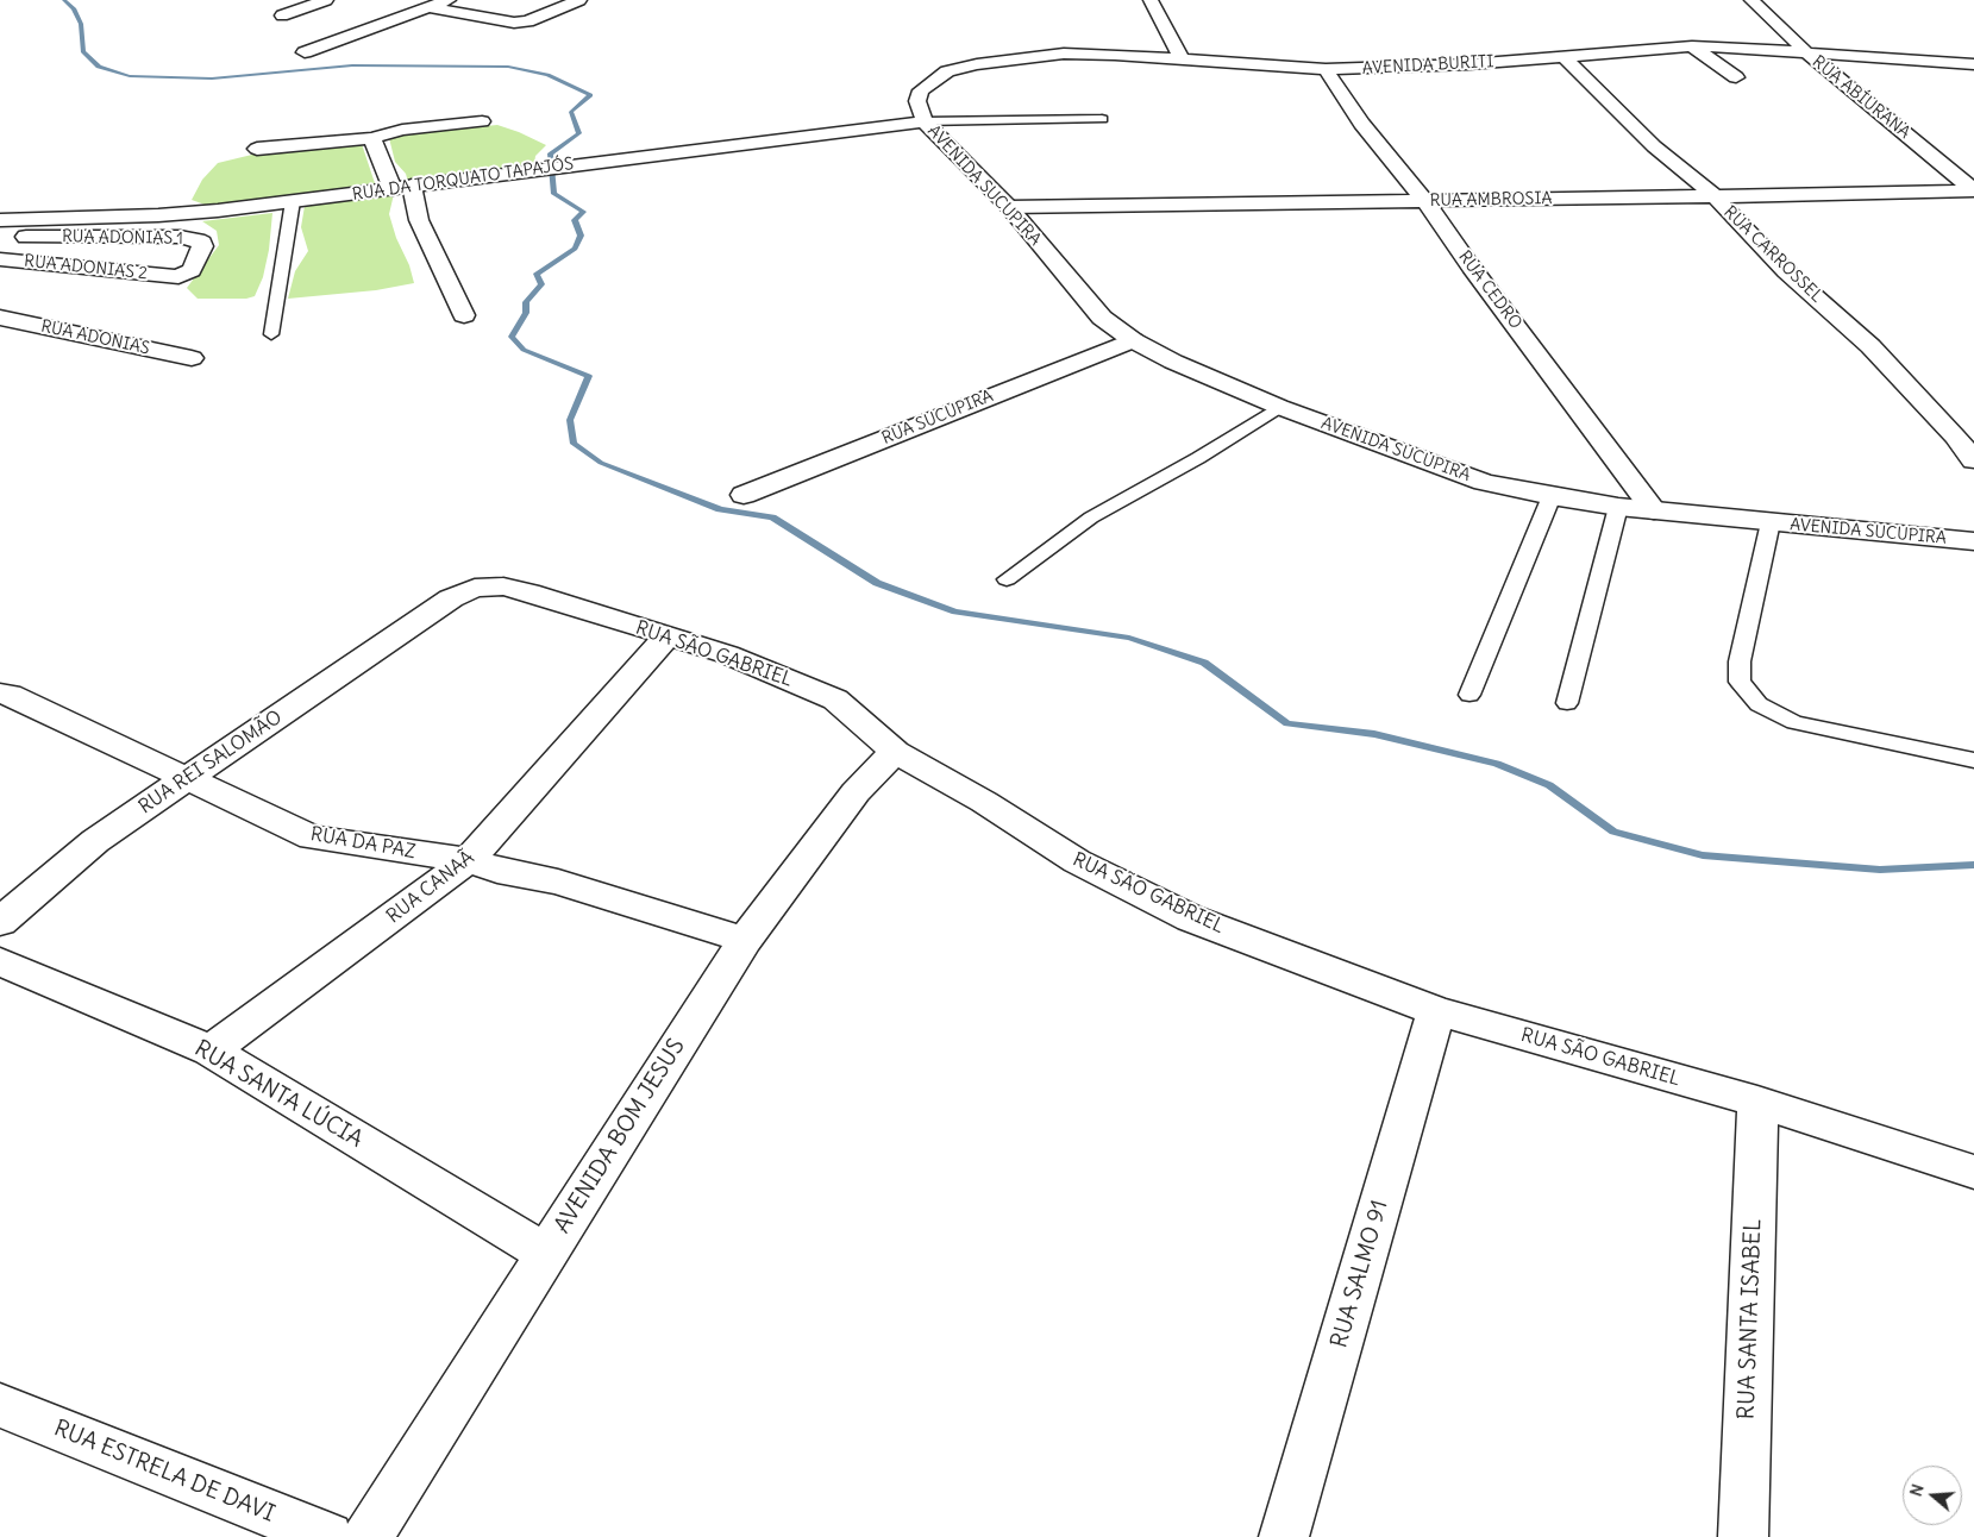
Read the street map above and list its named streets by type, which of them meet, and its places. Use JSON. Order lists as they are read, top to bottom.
{
  "streets": {
    "street": [
      "AVENIDA BURITI",
      "RUA ABÍURANA",
      "RUA DA TORQUATO TAPAJÓS",
      "AVENIDA SUCUPIRA",
      "RUA AMBROSIA",
      "RUA ADONIAS 1",
      "RUA CARROSSEL",
      "RUA ADONIAS 2",
      "RUA CEDRO",
      "RUA ADONIAS",
      "RUA SUCUPIRA",
      "RUA SÃO GABRIEL",
      "RUA REI SALOMÃO",
      "RUA DA PAZ",
      "RUA CANAÃ",
      "RUA SANTA LÚCIA",
      "AVENIDA BOM JESUS",
      "RUA SALMO 91",
      "RUA SANTA ISABEL",
      "RUA ESTRELA DE DAVI"
    ]
  },
  "crossings": [
    ["AVENIDA BURITI", "RUA ABÍURANA"],
    ["AVENIDA BURITI", "RUA DA TORQUATO TAPAJÓS"],
    ["AVENIDA BURITI", "AVENIDA SUCUPIRA"],
    ["AVENIDA BURITI", "RUA CARROSSEL"],
    ["AVENIDA BURITI", "RUA CEDRO"],
    ["RUA ABÍURANA", "RUA AMBROSIA"],
    ["RUA DA TORQUATO TAPAJÓS", "AVENIDA SUCUPIRA"],
    ["AVENIDA SUCUPIRA", "RUA AMBROSIA"],
    ["AVENIDA SUCUPIRA", "RUA CEDRO"],
    ["AVENIDA SUCUPIRA", "RUA SUCUPIRA"],
    ["RUA AMBROSIA", "RUA CARROSSEL"],
    ["RUA AMBROSIA", "RUA CEDRO"],
    ["RUA ADONIAS 1", "RUA ADONIAS 2"],
    ["RUA SÃO GABRIEL", "RUA REI SALOMÃO"],
    ["RUA SÃO GABRIEL", "RUA CANAÃ"],
    ["RUA SÃO GABRIEL", "AVENIDA BOM JESUS"],
    ["RUA SÃO GABRIEL", "RUA SALMO 91"],
    ["RUA SÃO GABRIEL", "RUA SANTA ISABEL"],
    ["RUA REI SALOMÃO", "RUA DA PAZ"],
    ["RUA DA PAZ", "RUA CANAÃ"],
    ["RUA DA PAZ", "AVENIDA BOM JESUS"],
    ["RUA CANAÃ", "RUA SANTA LÚCIA"],
    ["RUA SANTA LÚCIA", "AVENIDA BOM JESUS"]
  ],
  "north": "left"
}
